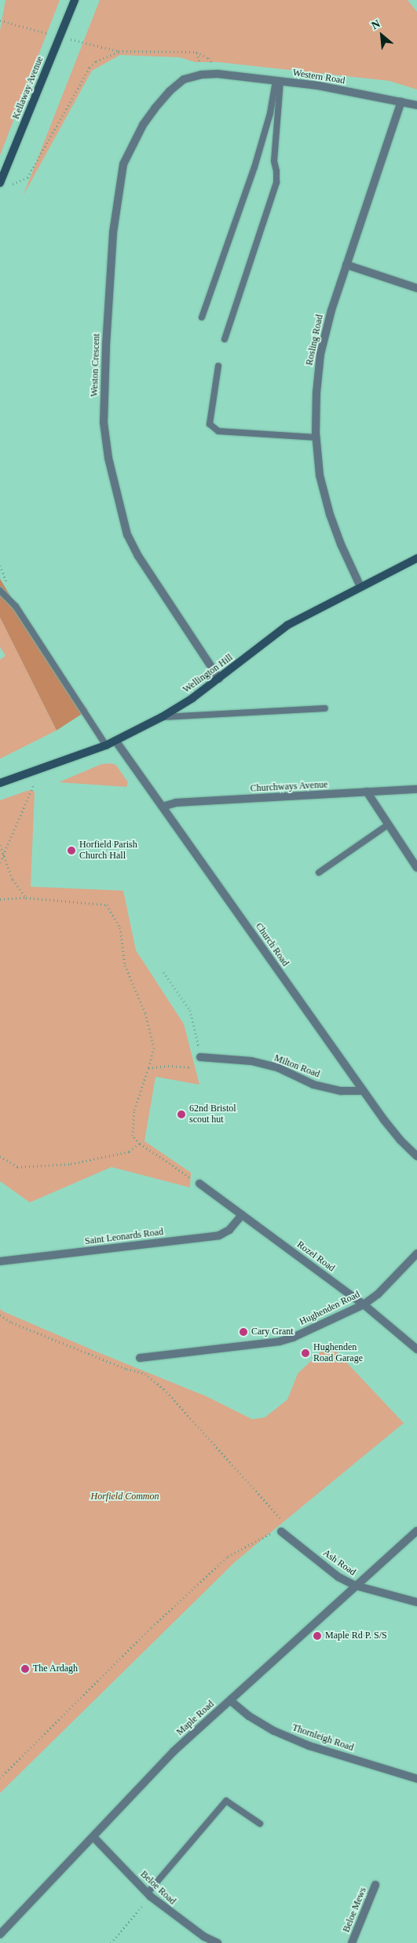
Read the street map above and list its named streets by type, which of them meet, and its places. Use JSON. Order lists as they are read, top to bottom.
{
  "streets": {
    "street": [
      "Western Road",
      "Kellaway Avenue",
      "Rosling Road",
      "Weston Crescent",
      "Wellington Hill",
      "Churchways Avenue",
      "Church Road",
      "Milton Road",
      "Saint Leonards Road",
      "Rozel Road",
      "Hughenden Road",
      "Ash Road",
      "Maple Road",
      "Thornleigh Road",
      "Beloe Road",
      "Beloe Mews"
    ]
  },
  "crossings": [
    ["Western Road", "Rosling Road"],
    ["Western Road", "Weston Crescent"],
    ["Rosling Road", "Wellington Hill"],
    ["Weston Crescent", "Wellington Hill"],
    ["Wellington Hill", "Church Road"],
    ["Churchways Avenue", "Church Road"],
    ["Church Road", "Milton Road"],
    ["Saint Leonards Road", "Rozel Road"],
    ["Rozel Road", "Hughenden Road"],
    ["Ash Road", "Maple Road"],
    ["Maple Road", "Thornleigh Road"],
    ["Maple Road", "Beloe Road"]
  ],
  "parks": ["Horfield Common"],
  "places": [
    "Horfield Parish Church Hall",
    "62nd Bristol scout hut",
    "Cary Grant",
    "Hughenden Road Garage",
    "Maple Rd P. S/S",
    "The Ardagh"
  ],
  "north": "top left"
}
